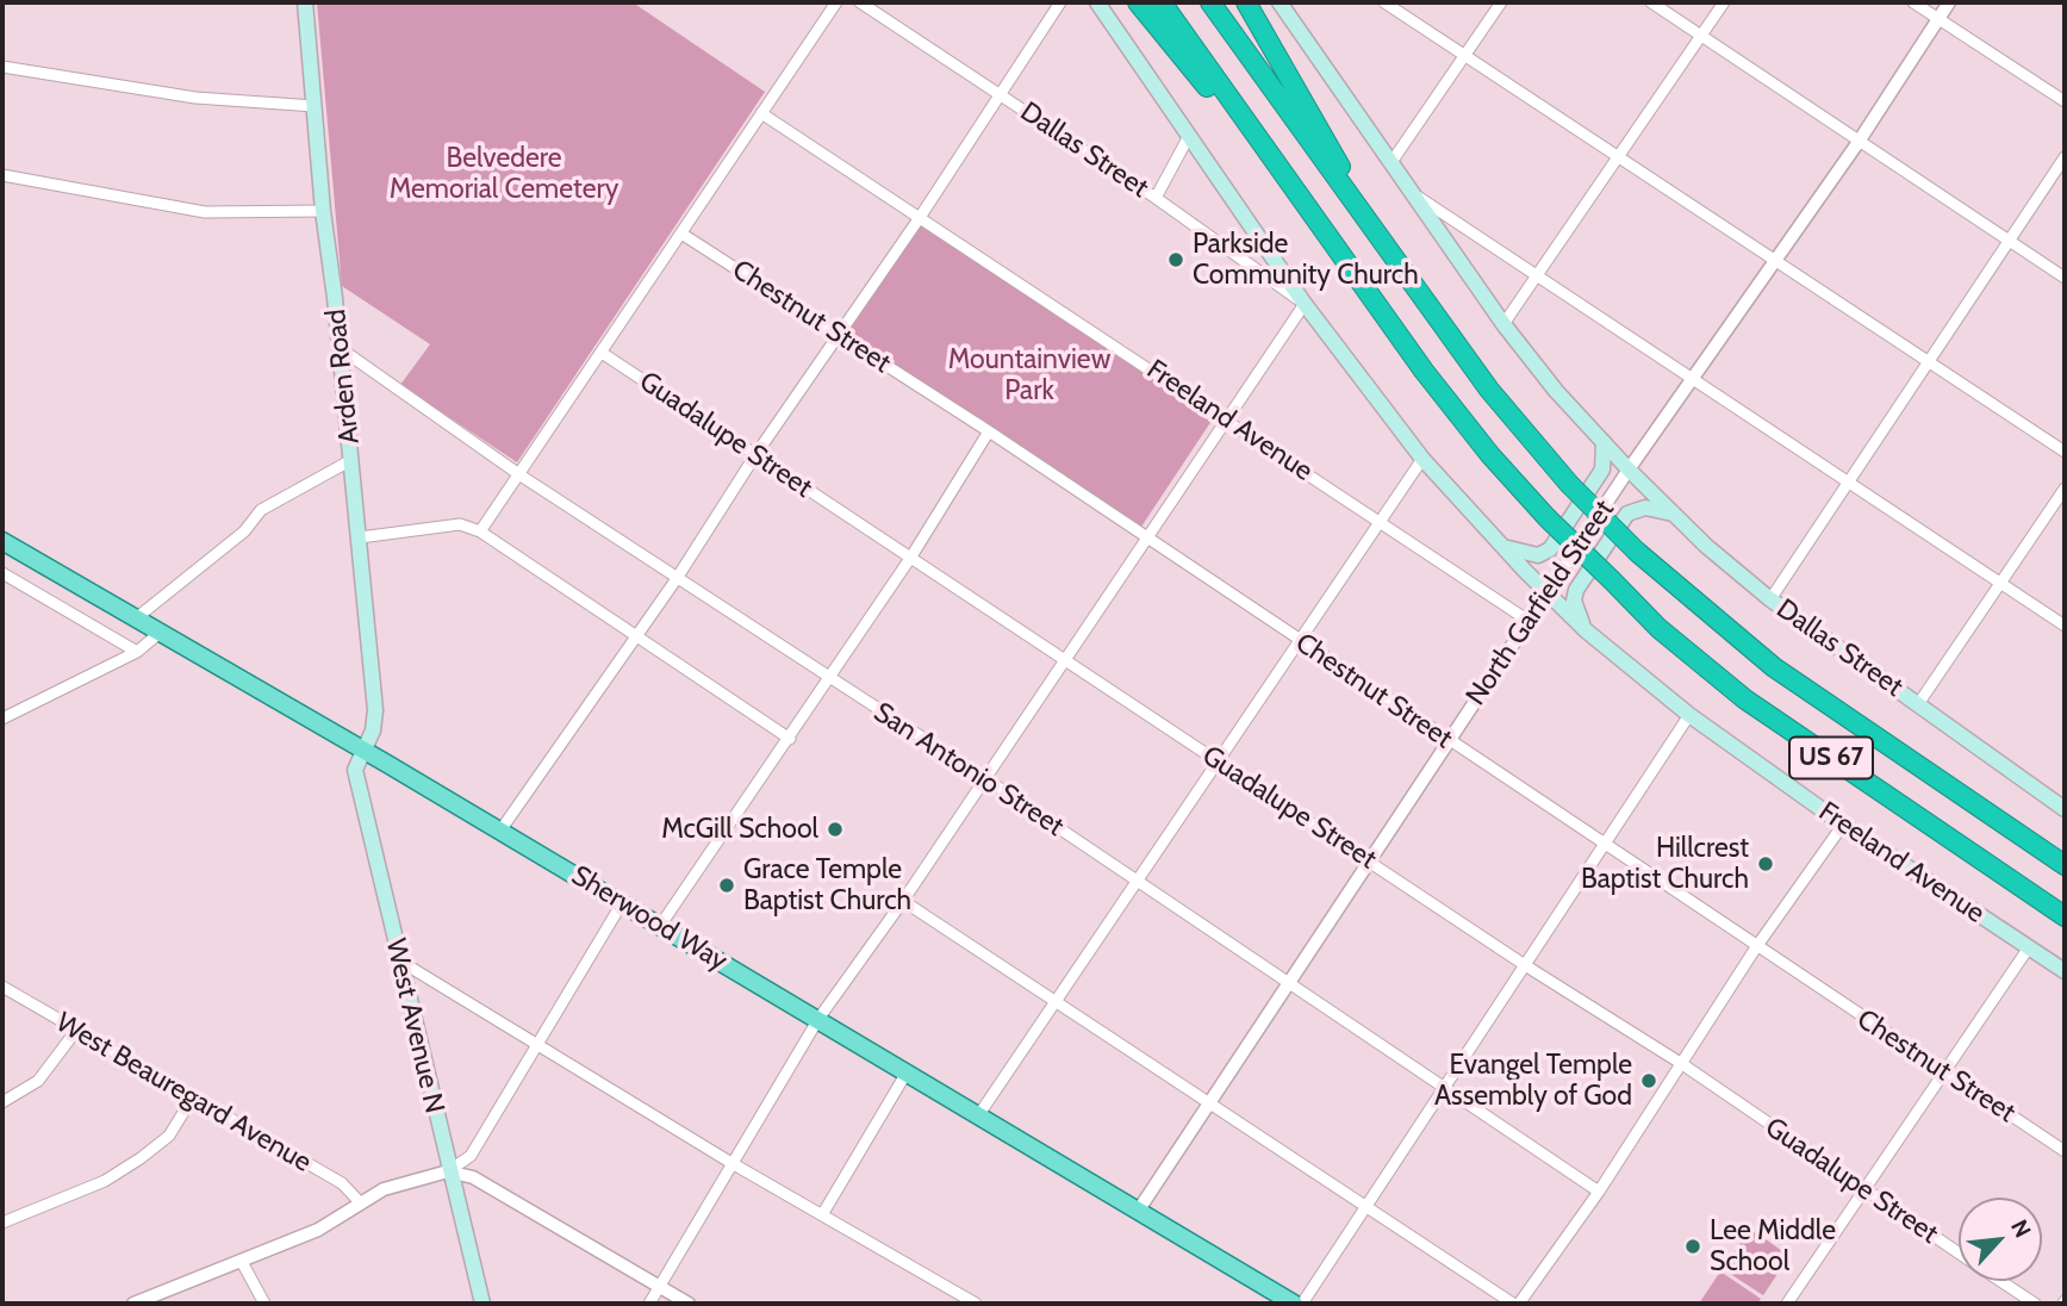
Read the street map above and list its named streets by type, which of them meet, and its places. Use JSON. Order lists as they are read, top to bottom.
{
  "streets": {
    "highway": ["US 67"],
    "main road": [
      "Dallas Street",
      "Arden Road",
      "Freeland Avenue",
      "Sherwood Way",
      "West Avenue N"
    ],
    "street": [
      "Chestnut Street",
      "Guadalupe Street",
      "North Garfield Street",
      "San Antonio Street",
      "West Beauregard Avenue"
    ]
  },
  "crossings": [
    ["Dallas Street", "Freeland Avenue"],
    ["Dallas Street", "North Garfield Street"],
    ["Chestnut Street", "North Garfield Street"],
    ["Arden Road", "San Antonio Street"],
    ["Arden Road", "Sherwood Way"],
    ["Arden Road", "West Avenue N"],
    ["Freeland Avenue", "North Garfield Street"],
    ["Guadalupe Street", "North Garfield Street"],
    ["North Garfield Street", "San Antonio Street"],
    ["North Garfield Street", "Sherwood Way"],
    ["Sherwood Way", "West Avenue N"]
  ],
  "parks": ["Belvedere Memorial Cemetery", "Mountainview Park"],
  "places": [
    "Parkside Community Church",
    "McGill School",
    "Hillcrest Baptist Church",
    "Grace Temple Baptist Church",
    "Evangel Temple Assembly of God",
    "Lee Middle School"
  ],
  "north": "top right"
}
